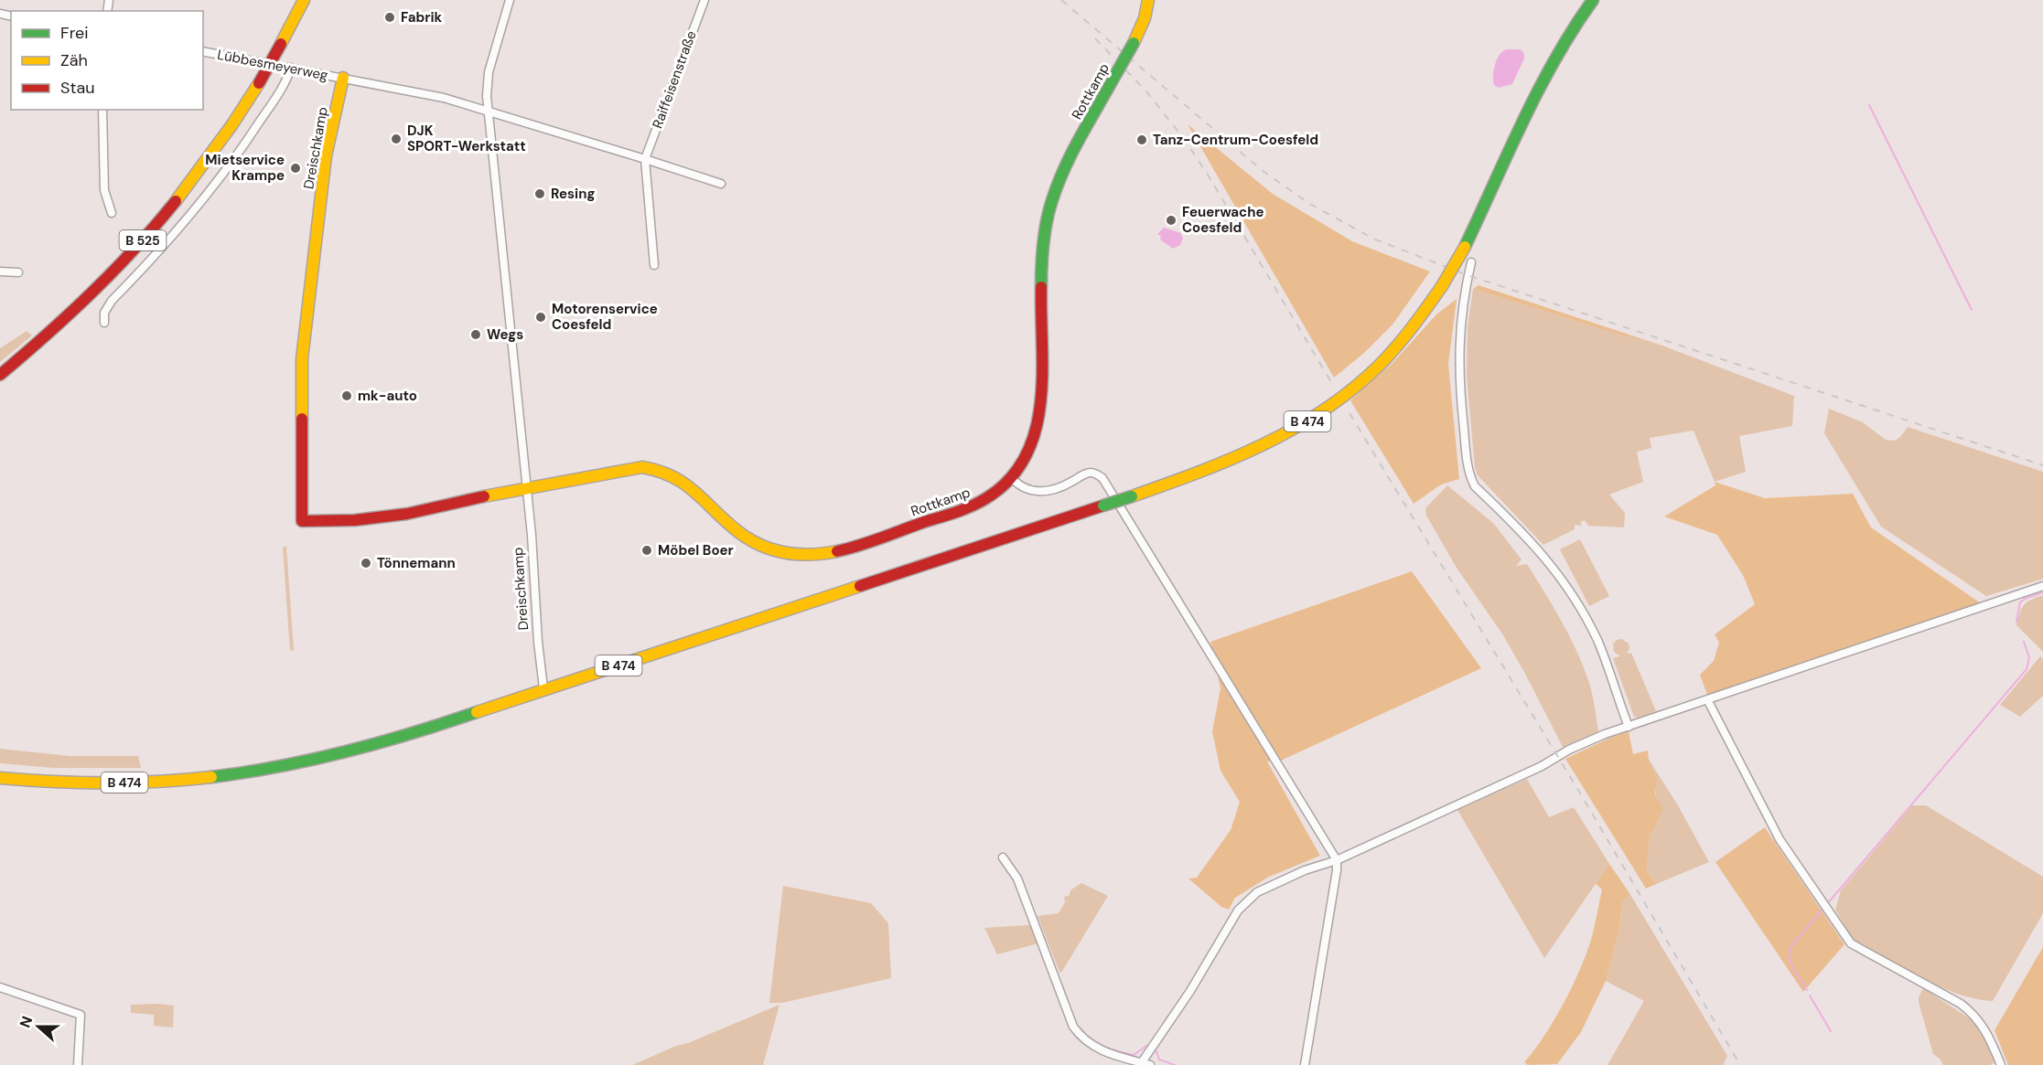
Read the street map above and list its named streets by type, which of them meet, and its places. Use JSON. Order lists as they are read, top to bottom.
{
  "streets": {
    "main road": [
      "Rottkamp",
      "Dreischkamp",
      "B 525",
      "B 474"
    ],
    "street": ["Lübbesmeyerweg", "Raiffeisenstraße"]
  },
  "crossings": [
    ["Lübbesmeyerweg", "Dreischkamp"],
    ["Rottkamp", "Dreischkamp"],
    ["Dreischkamp", "B 474"]
  ],
  "places": [
    "Fabrik",
    "DJK SPORT-Werkstatt",
    "Tanz-Centrum-Coesfeld",
    "Mietservice Krampe",
    "Resing",
    "Feuerwache Coesfeld",
    "Motorenservice Coesfeld",
    "Wegs",
    "mk-auto",
    "Möbel Boer",
    "Tönnemann"
  ],
  "legend": ["Frei", "Zäh", "Stau"],
  "north": "left"
}
